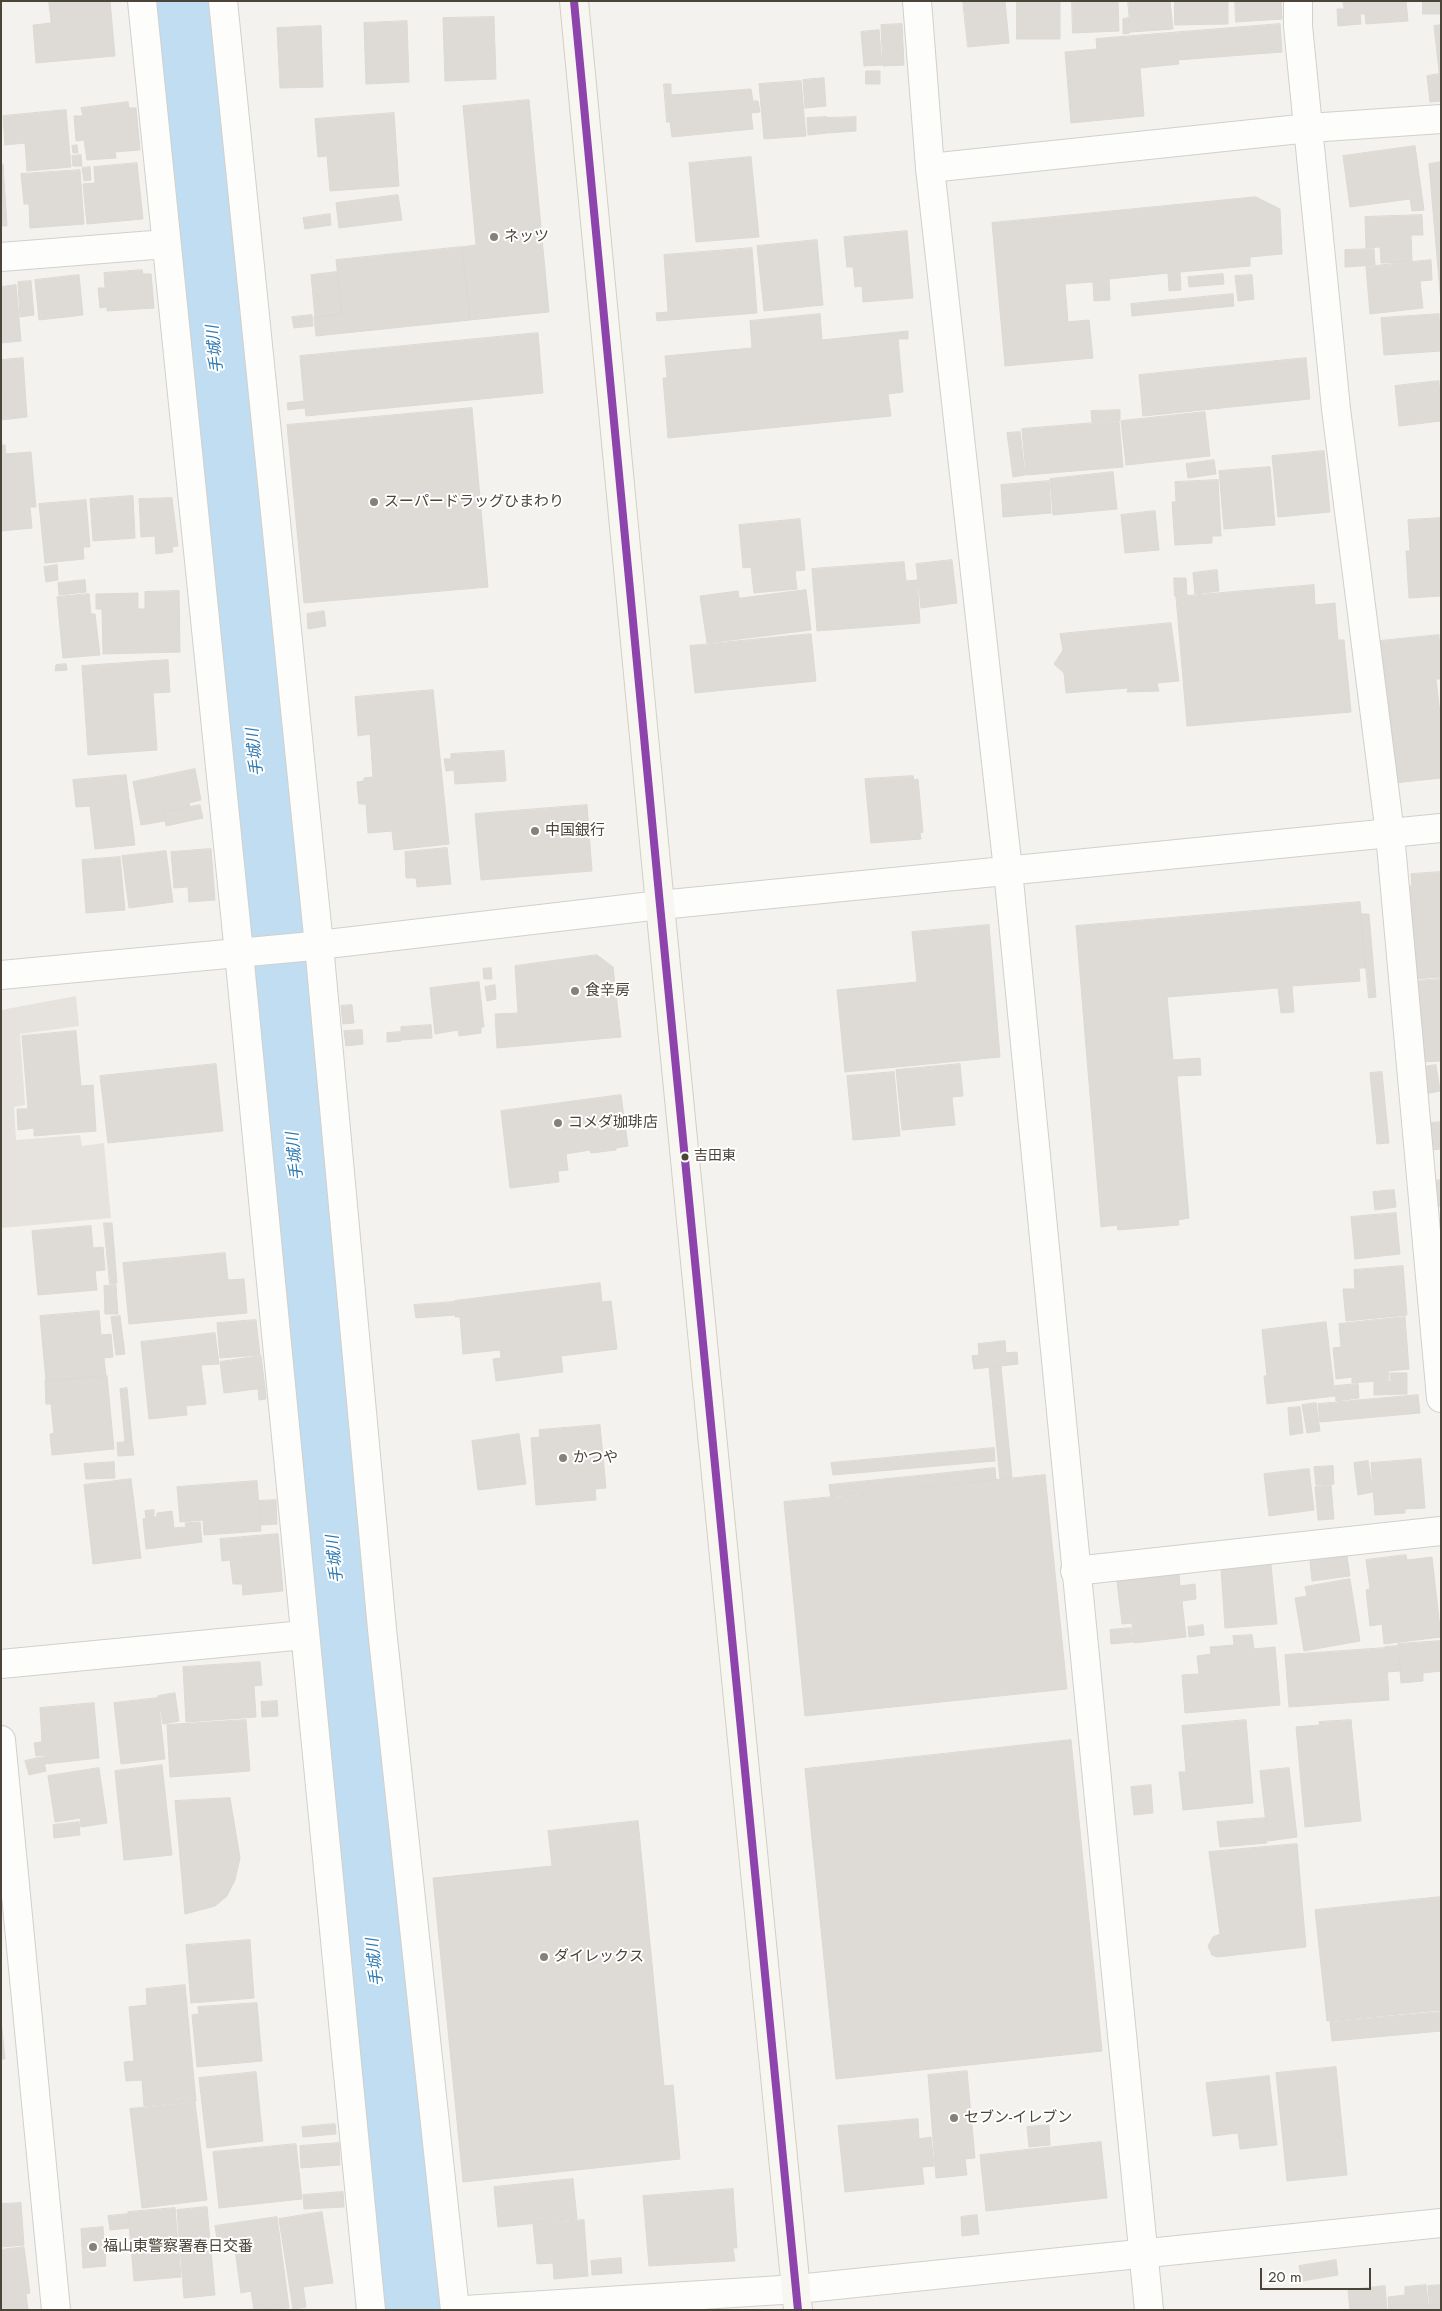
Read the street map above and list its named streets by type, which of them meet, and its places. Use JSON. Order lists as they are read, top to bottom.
{
  "water": ["手城川"],
  "places": [
    "ネッツ",
    "スーパードラッグひまわり",
    "中国銀行",
    "食辛房",
    "コメダ珈琲店",
    "吉田東",
    "かつや",
    "ダイレックス",
    "セブン-イレブン",
    "福山東警察署春日交番"
  ],
  "scale_bar": "20 m"
}
